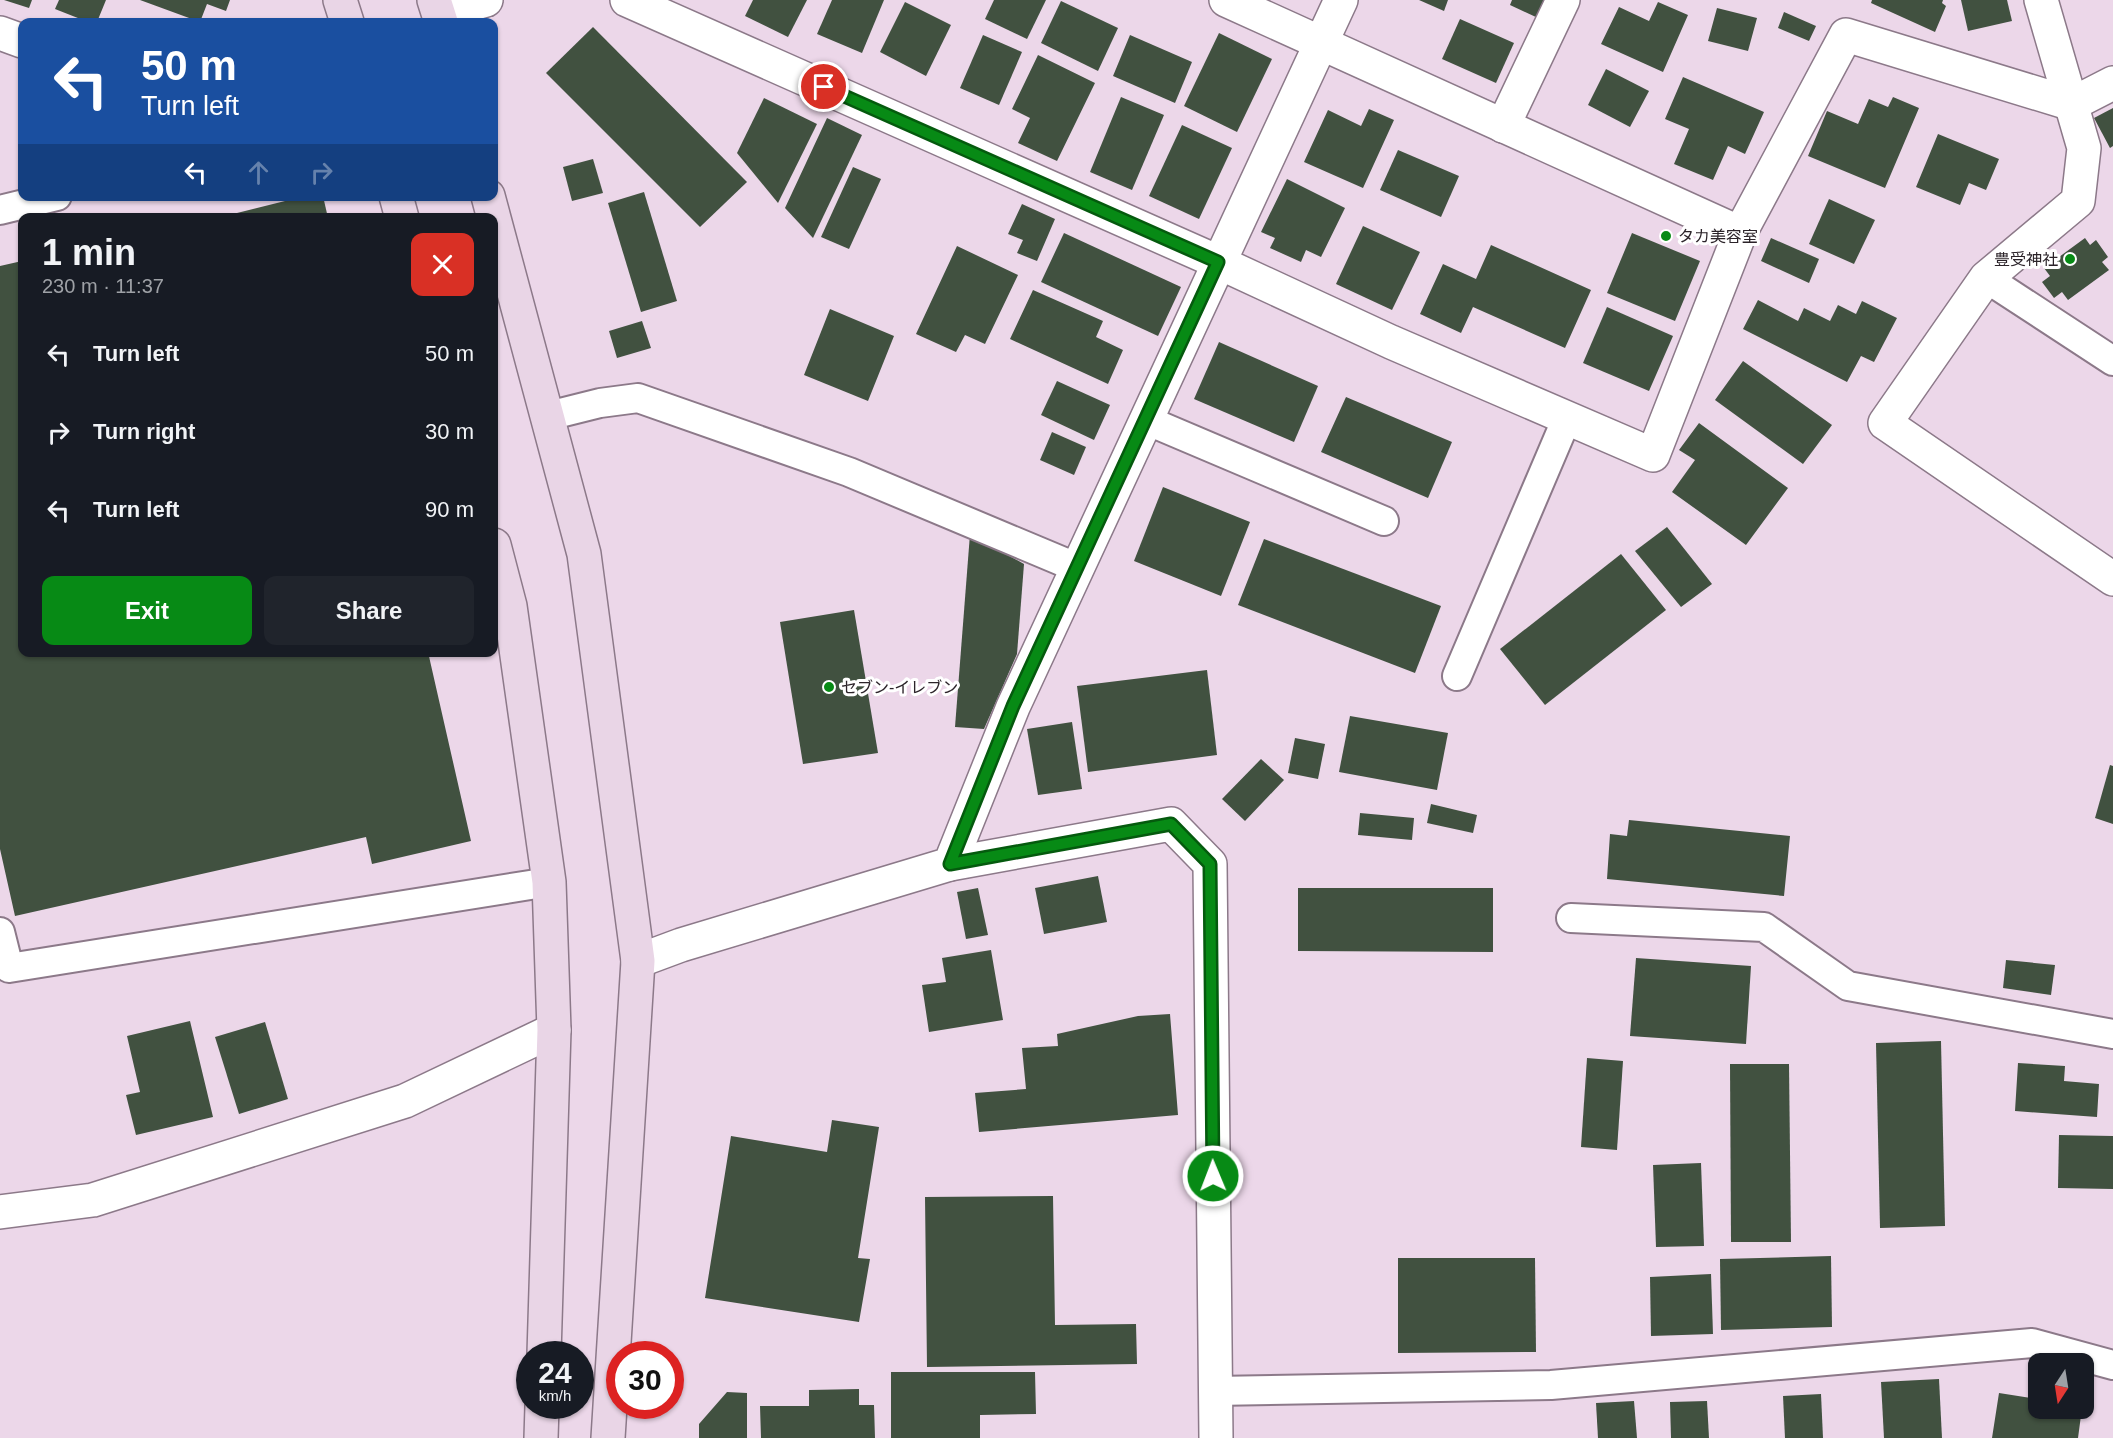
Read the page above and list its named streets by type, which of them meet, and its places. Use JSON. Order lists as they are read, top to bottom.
{
  "places": ["タカ美容室", "豊受神社", "セブン-イレブン"],
  "north": "bottom",
  "page": {
    "turn": ["50 m", "Turn left"],
    "heading": ["1 min", "230 m · 11:37"],
    "list": [
      {
        "name": "Turn left",
        "value": "50 m"
      },
      {
        "name": "Turn right",
        "value": "30 m"
      },
      {
        "name": "Turn left",
        "value": "90 m"
      }
    ],
    "buttons": ["Exit", "Share"],
    "speed": "24 km/h",
    "limit": "30"
  }
}
